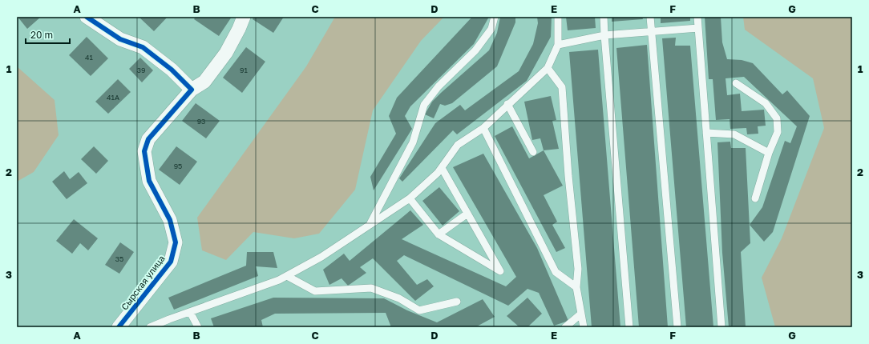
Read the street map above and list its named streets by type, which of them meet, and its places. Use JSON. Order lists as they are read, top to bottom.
{
  "streets": {
    "street": ["Сырская улица"]
  },
  "house_numbers": [
    "41",
    "39",
    "91",
    "41А",
    "93",
    "95",
    "35"
  ],
  "scale_bar": "20 m",
  "grid": {
    "columns": [
      "A",
      "B",
      "C",
      "D",
      "E",
      "F",
      "G"
    ],
    "rows": ["1", "2", "3"]
  }
}
